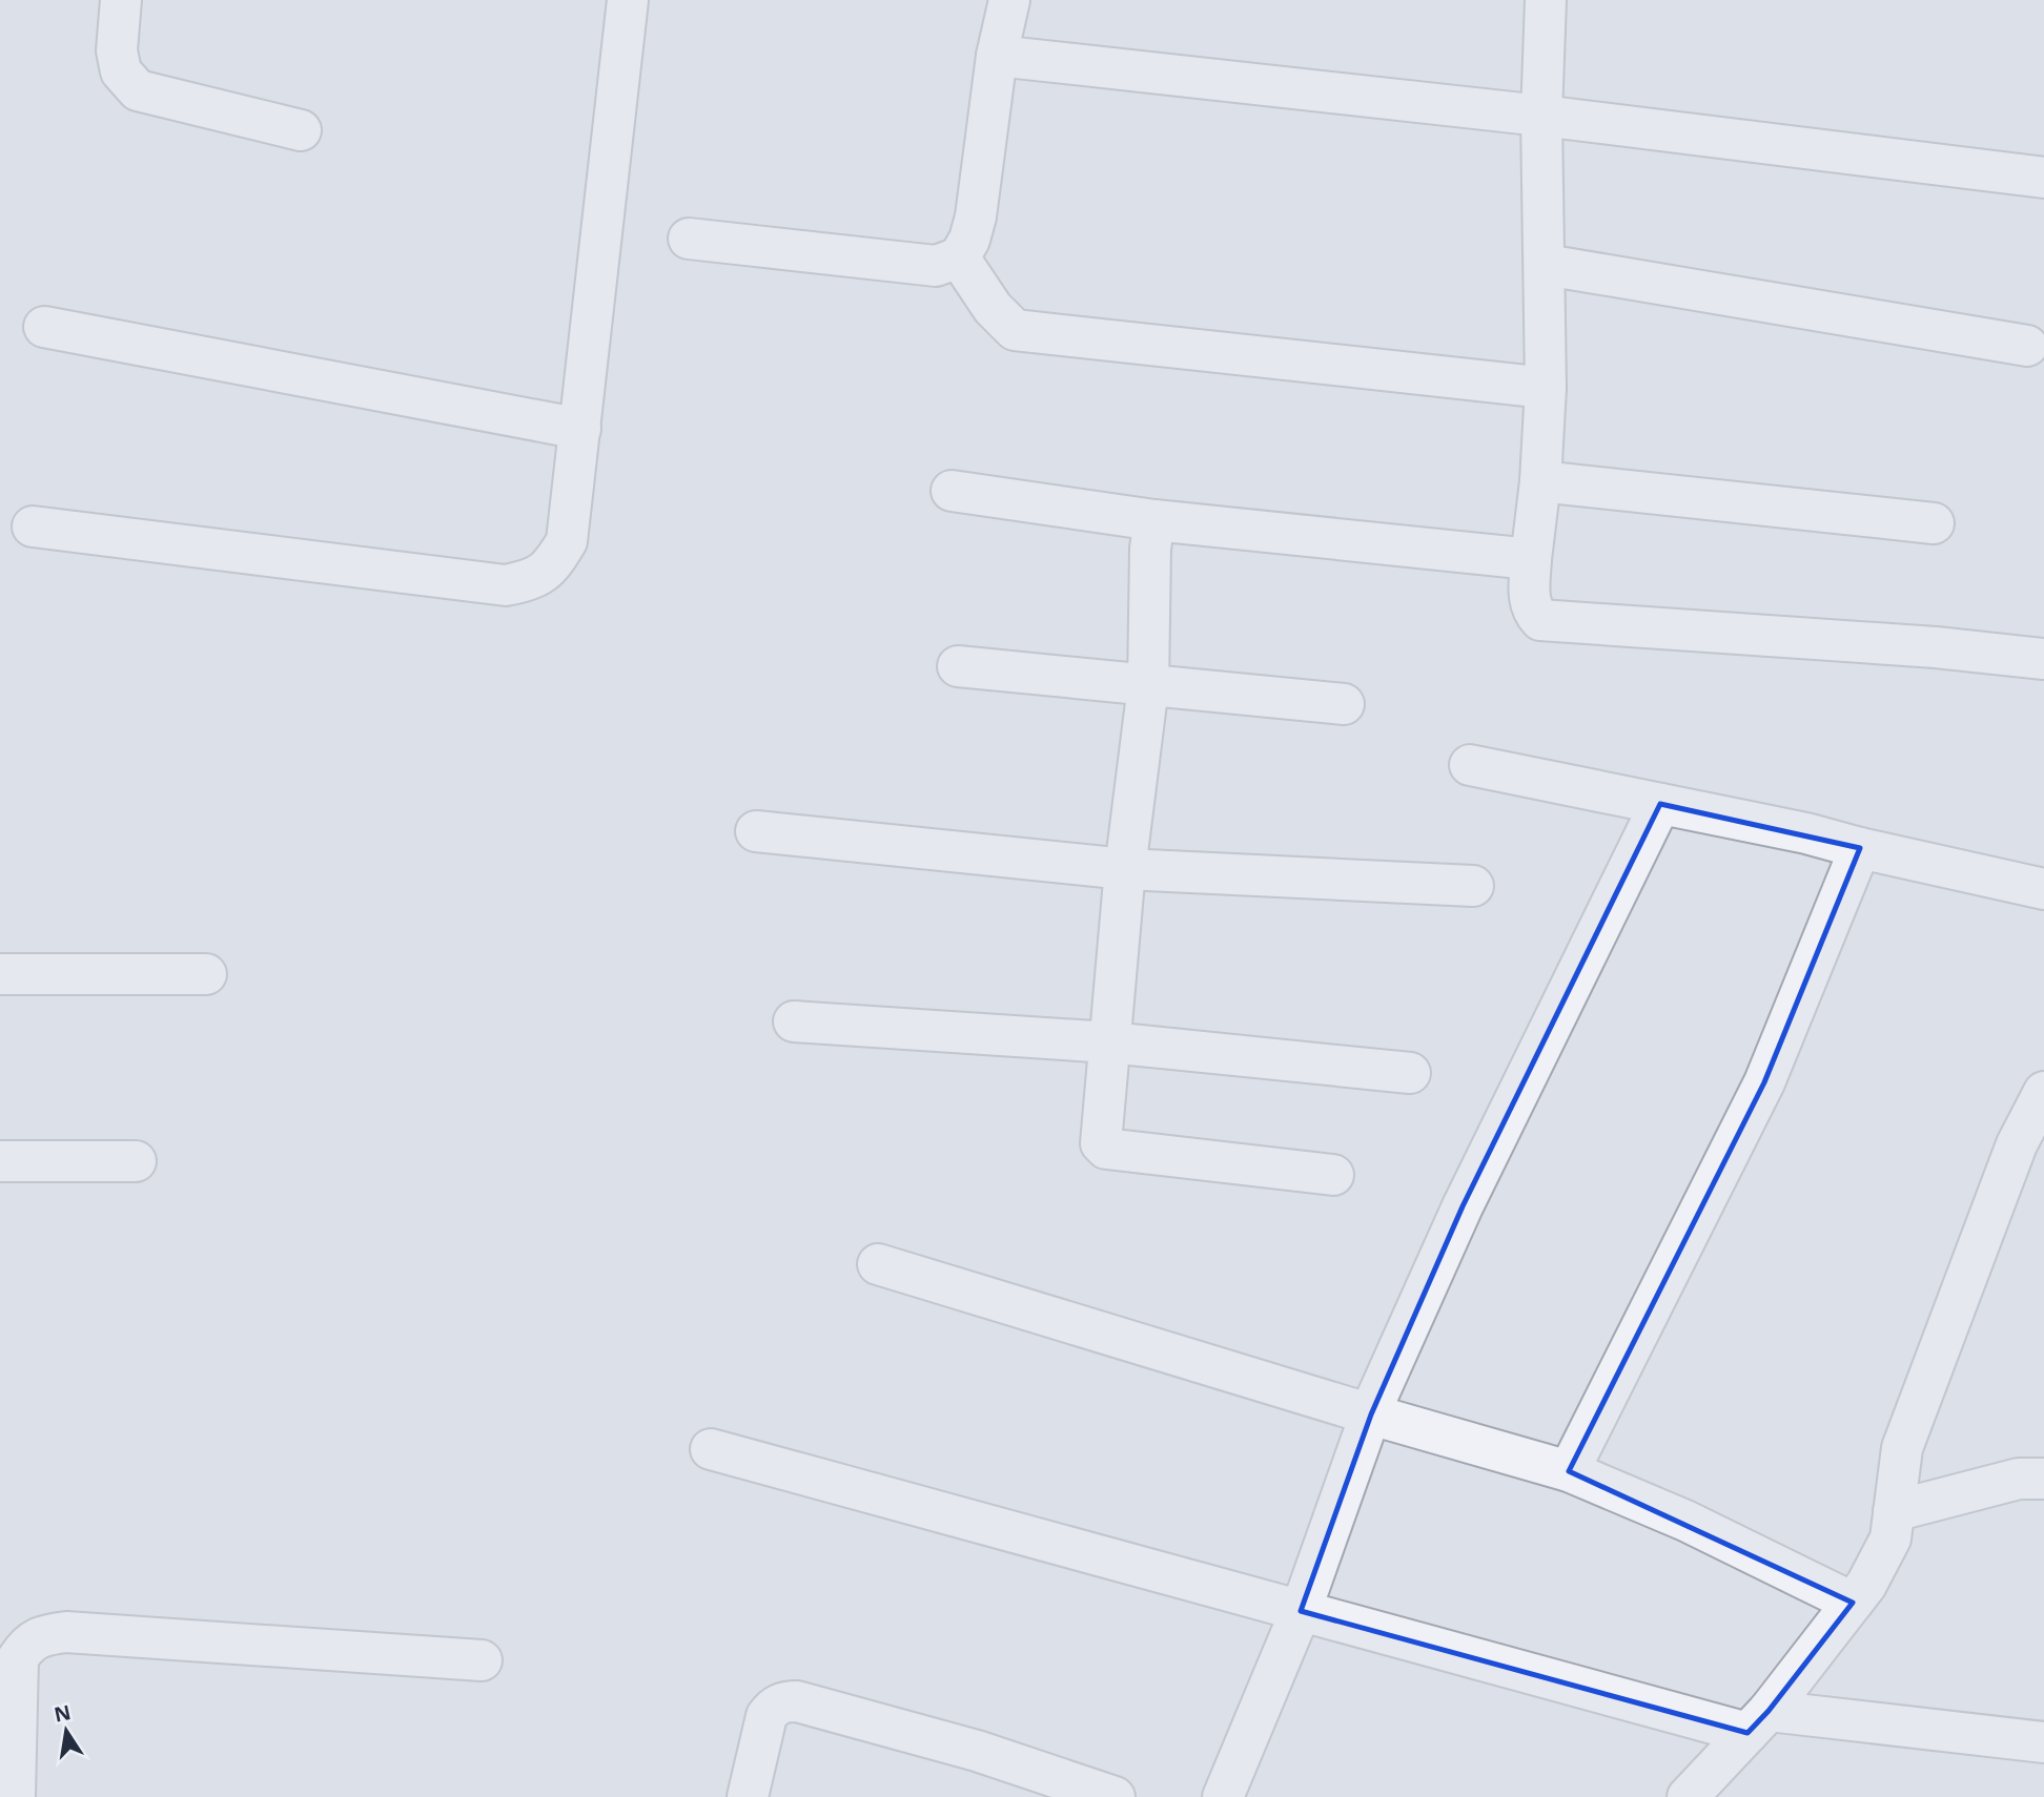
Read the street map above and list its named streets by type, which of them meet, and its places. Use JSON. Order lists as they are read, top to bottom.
{
  "north": "top"
}
